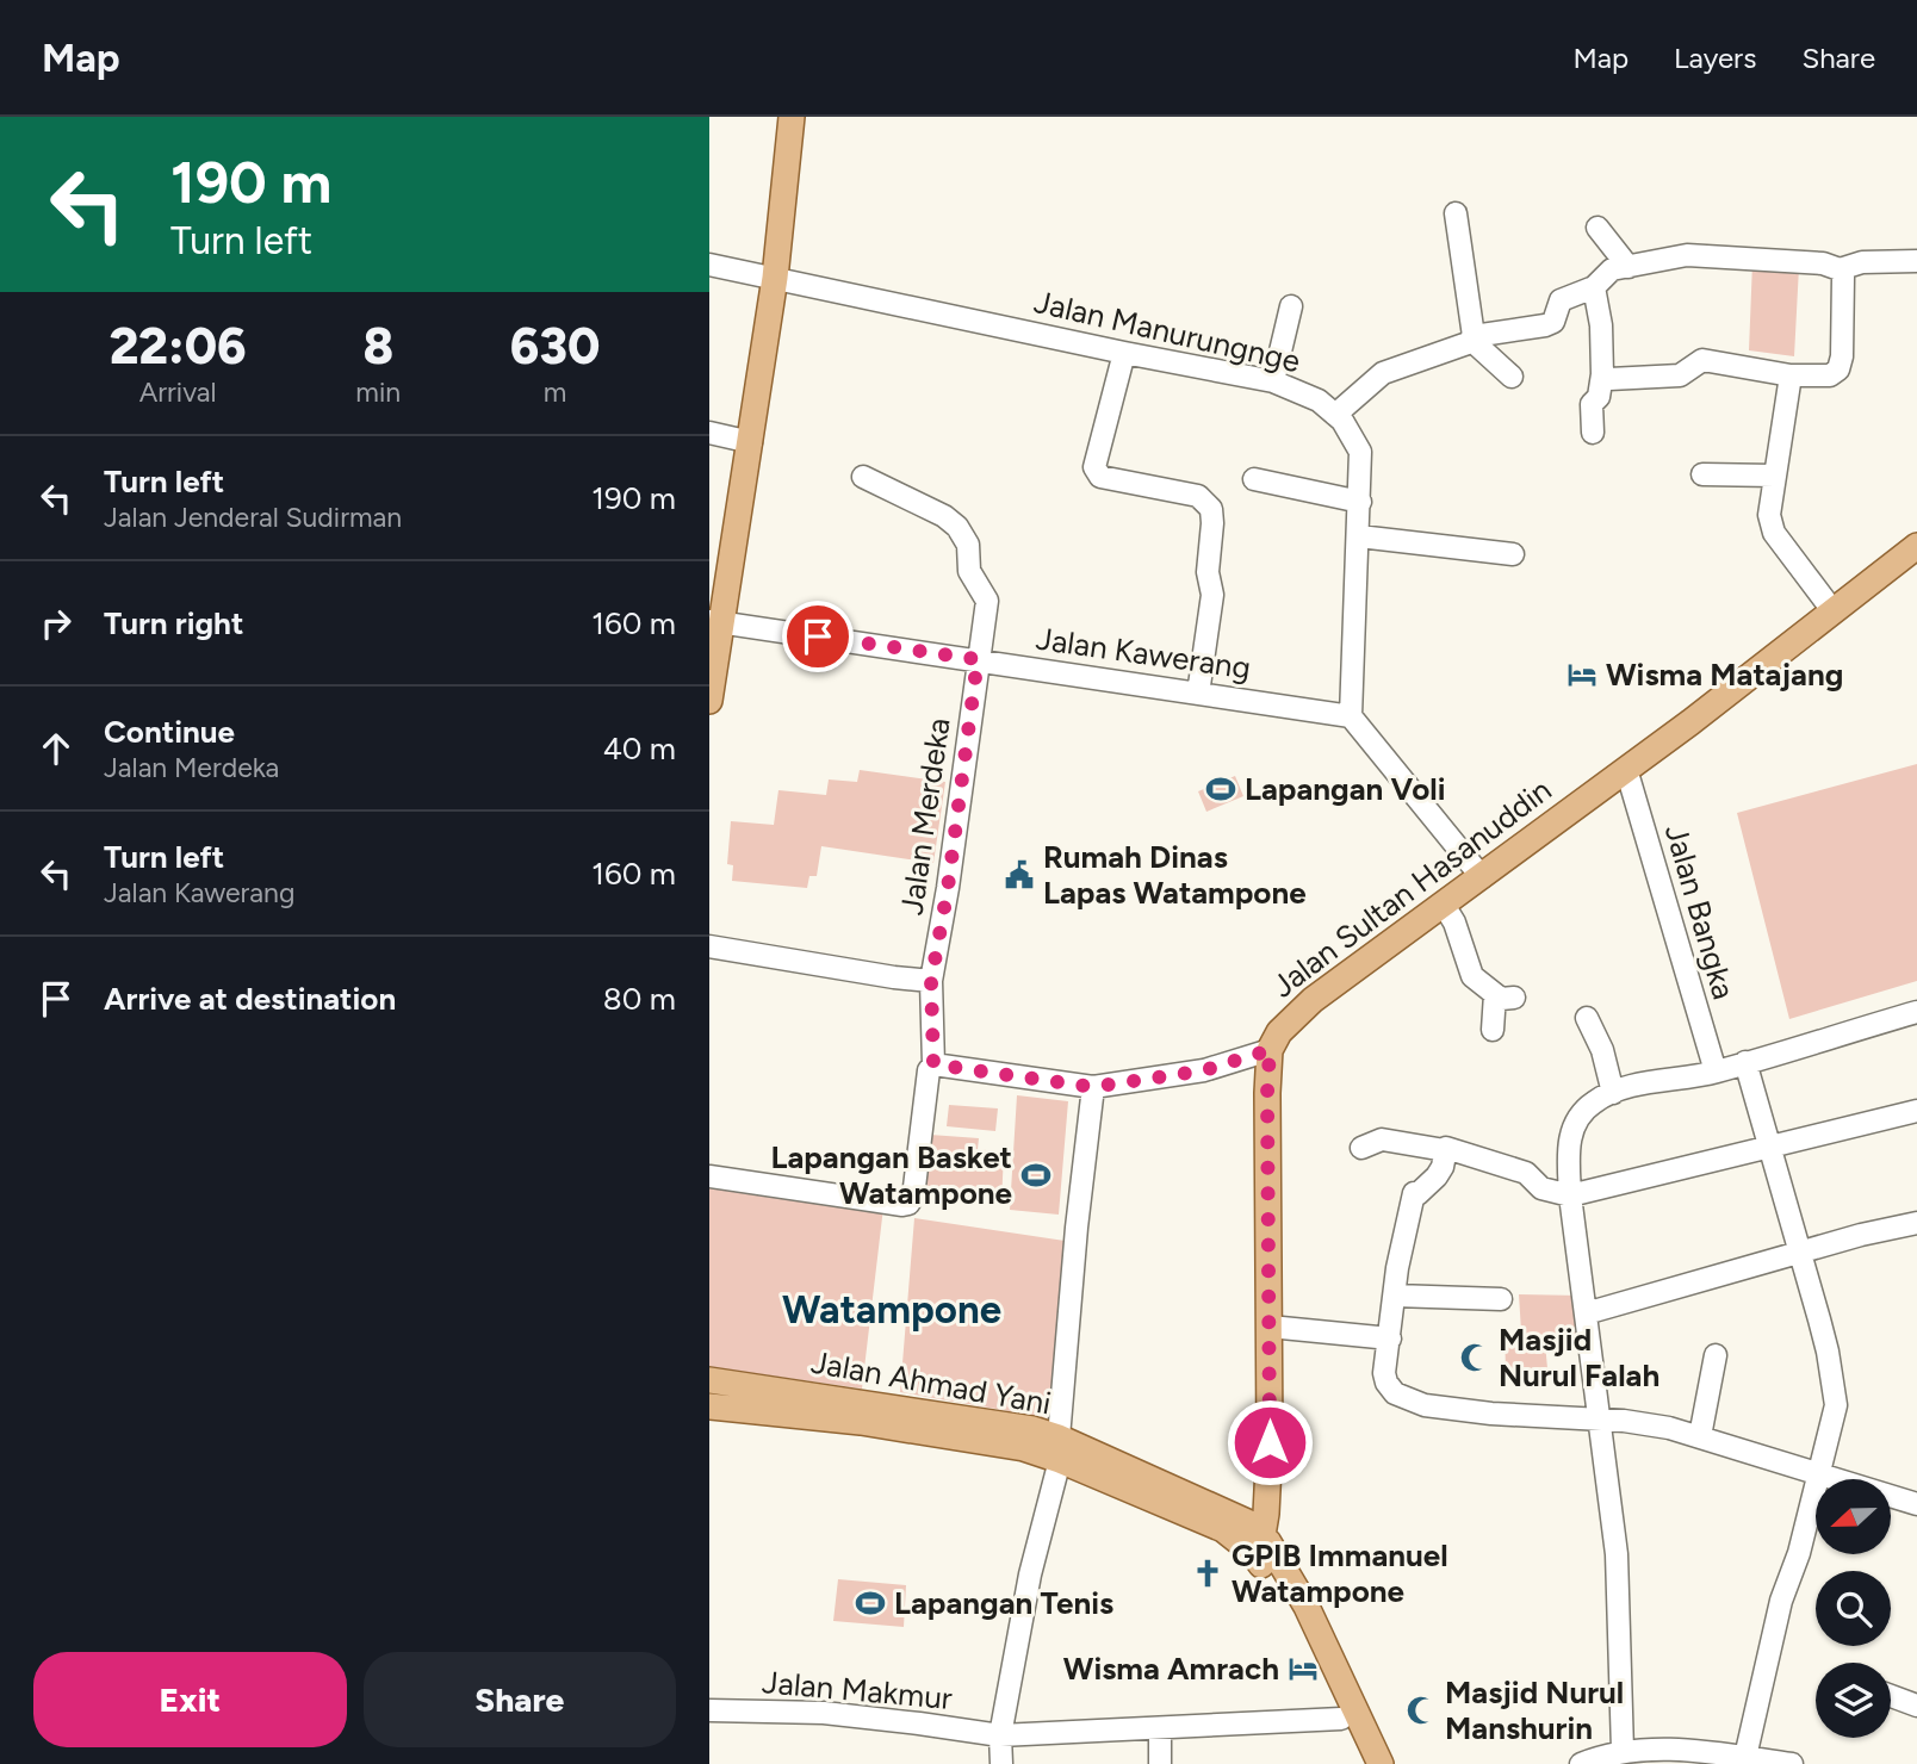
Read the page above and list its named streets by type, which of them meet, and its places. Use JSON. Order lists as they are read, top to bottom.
{
  "streets": {
    "main road": ["Jalan Sultan Hasanuddin", "Jalan Ahmad Yani"],
    "street": [
      "Jalan Manurungnge",
      "Jalan Kawerang",
      "Jalan Merdeka",
      "Jalan Bangka",
      "Jalan Makmur"
    ]
  },
  "crossings": [
    ["Jalan Manurungnge", "Jalan Kawerang"],
    ["Jalan Kawerang", "Jalan Merdeka"],
    ["Jalan Sultan Hasanuddin", "Jalan Bangka"]
  ],
  "districts": ["Watampone"],
  "places": {
    "hotel": ["Wisma Matajang", "Wisma Amrach"],
    "sports": ["Lapangan Voli", "Lapangan Basket Watampone", "Lapangan Tenis"],
    "public building": ["Rumah Dinas Lapas Watampone"],
    "mosque": ["Masjid Nurul Falah", "Masjid Nurul Manshurin"],
    "church": ["GPIB Immanuel Watampone"]
  },
  "north": "left",
  "page": {
    "header": "Map",
    "nav": ["Map", "Layers", "Share"],
    "turn": ["190 m", "Turn left"],
    "eta": [
      "22:06",
      "Arrival",
      "8",
      "min",
      "630",
      "m"
    ],
    "list": [
      {
        "name": "Turn left",
        "note": "Jalan Jenderal Sudirman",
        "value": "190 m"
      },
      {
        "name": "Turn right",
        "value": "160 m"
      },
      {
        "name": "Continue",
        "note": "Jalan Merdeka",
        "value": "40 m"
      },
      {
        "name": "Turn left",
        "note": "Jalan Kawerang",
        "value": "160 m"
      },
      {
        "name": "Arrive at destination",
        "value": "80 m"
      }
    ],
    "buttons": ["Exit", "Share"]
  }
}
